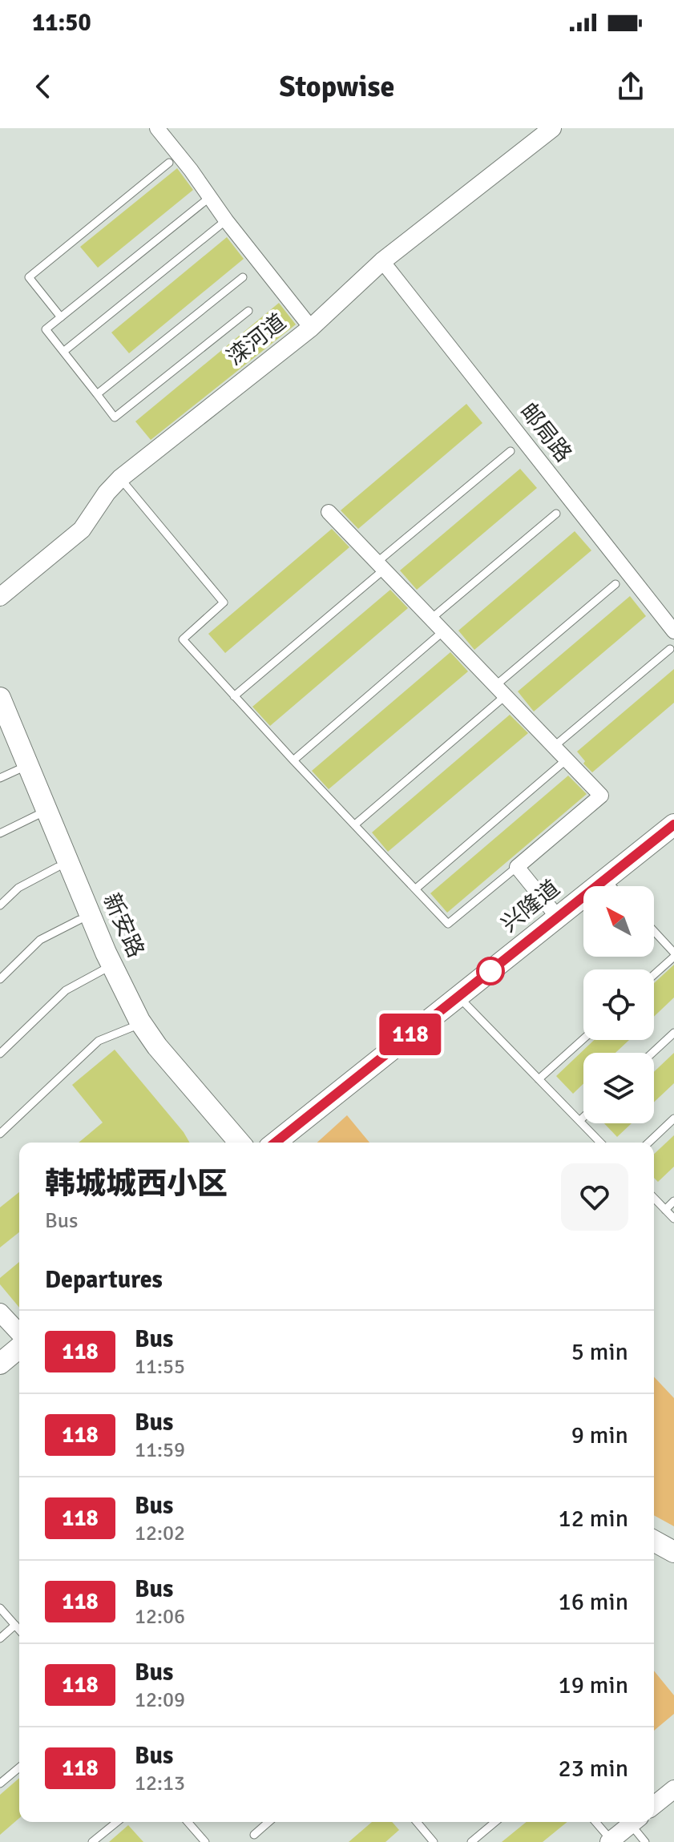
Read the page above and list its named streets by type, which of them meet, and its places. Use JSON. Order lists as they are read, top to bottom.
{
  "streets": {
    "main road": ["兴隆道", "新安路"],
    "street": ["滦河道", "邮局路"]
  },
  "crossings": [
    ["滦河道", "邮局路"]
  ],
  "lines": ["bus line 118"],
  "north": "top left",
  "page": {
    "status": "11:50",
    "header": "Stopwise",
    "on_map": "118",
    "heading": [
      ["韩城城西小区", "Bus"],
      "Departures"
    ],
    "list": [
      {
        "mark": "118",
        "name": "Bus",
        "note": "11:55",
        "value": "5 min"
      },
      {
        "mark": "118",
        "name": "Bus",
        "note": "11:59",
        "value": "9 min"
      },
      {
        "mark": "118",
        "name": "Bus",
        "note": "12:02",
        "value": "12 min"
      },
      {
        "mark": "118",
        "name": "Bus",
        "note": "12:06",
        "value": "16 min"
      },
      {
        "mark": "118",
        "name": "Bus",
        "note": "12:09",
        "value": "19 min"
      },
      {
        "mark": "118",
        "name": "Bus",
        "note": "12:13",
        "value": "23 min"
      }
    ]
  }
}
